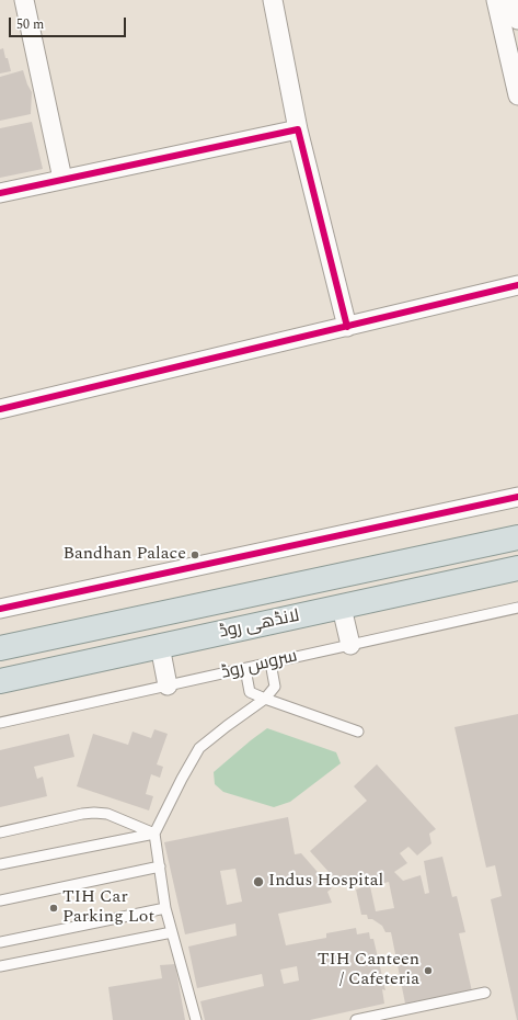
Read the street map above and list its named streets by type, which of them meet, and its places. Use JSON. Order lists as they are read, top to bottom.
{
  "streets": {
    "main road": ["لانڈھی روڈ"],
    "lane": ["سروس روڈ"]
  },
  "places": [
    "Bandhan Palace",
    "Indus Hospital",
    "TIH Car Parking Lot",
    "TIH Canteen / Cafeteria"
  ],
  "scale_bar": "50 m"
}
